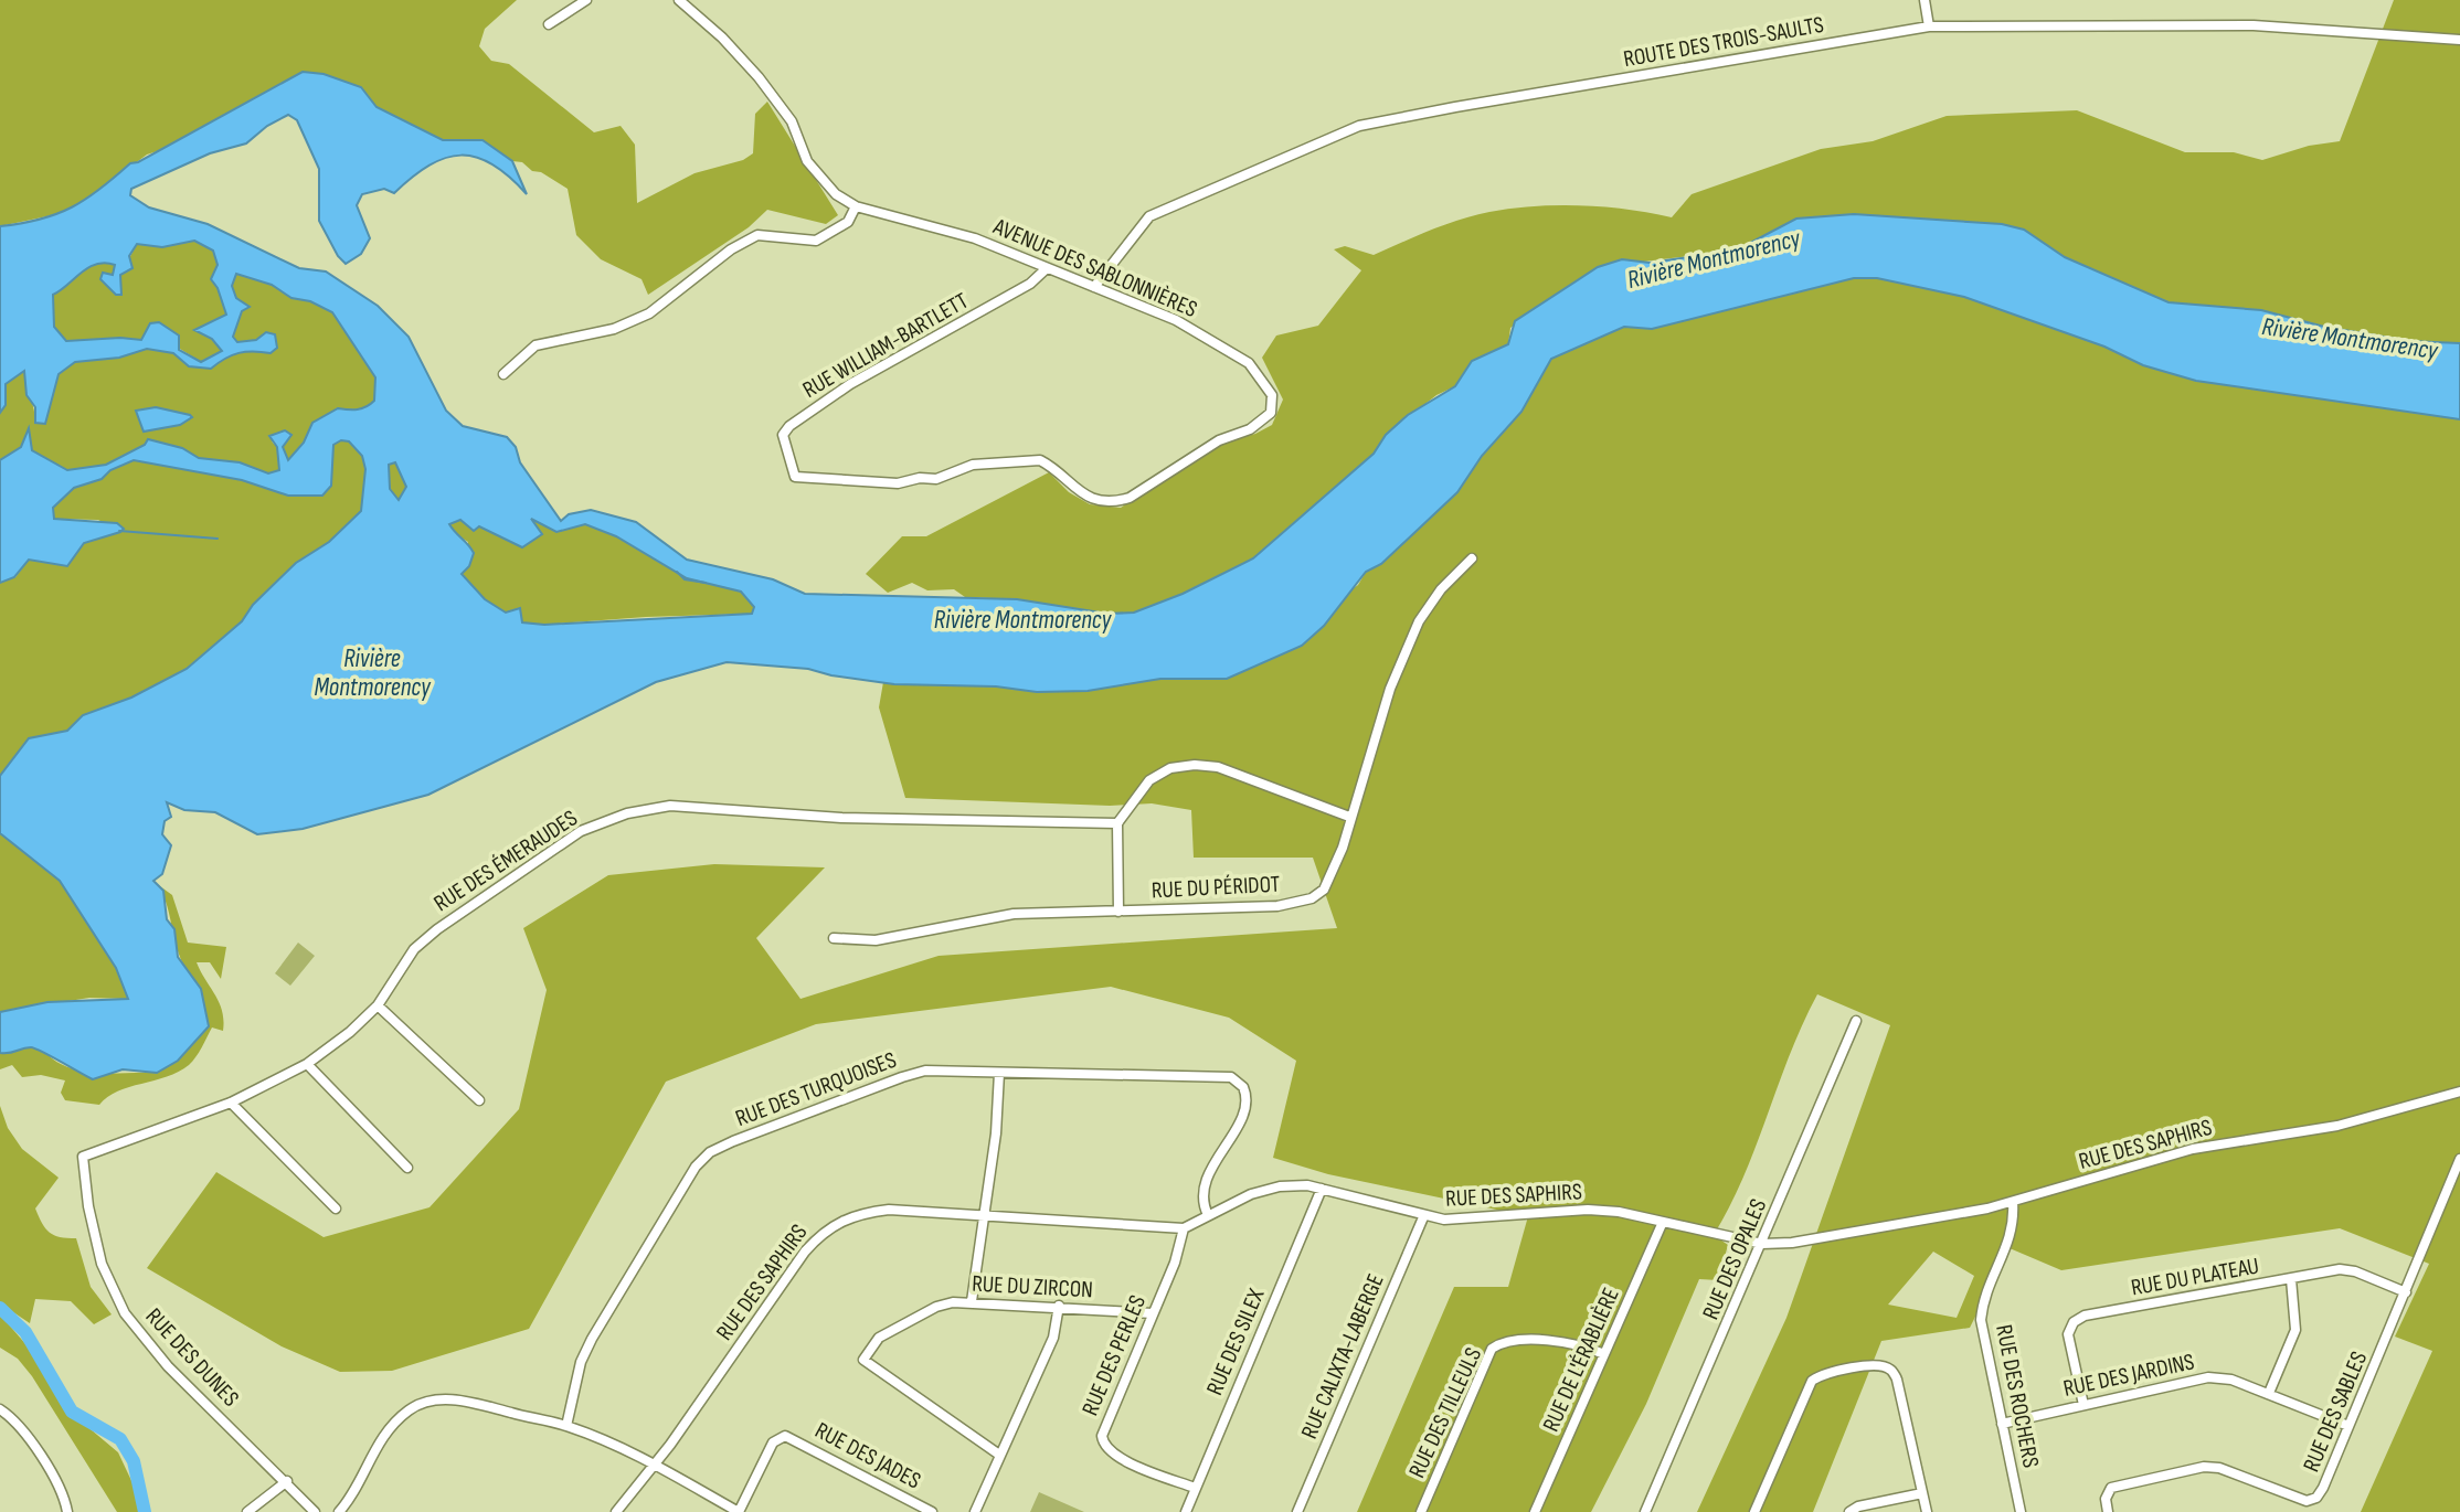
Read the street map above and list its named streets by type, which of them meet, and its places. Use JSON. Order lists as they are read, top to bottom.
{
  "streets": {
    "street": [
      "ROUTE DES TROIS-SAULTS",
      "AVENUE DES SABLONNIÈRES",
      "RUE WILLIAM-BARTLETT",
      "RUE DES ÉMERAUDES",
      "RUE DU PÉRIDOT",
      "RUE DES TURQUOISES",
      "RUE DES SAPHIRS",
      "RUE DES OPALES",
      "RUE DU PLATEAU",
      "RUE DU ZIRCON",
      "RUE DES SILEX",
      "RUE DES PERLES",
      "RUE CALIXTA-LABERGE",
      "RUE DES DUNES",
      "RUE DE L'ÉRABLIÈRE",
      "RUE DES JARDINS",
      "RUE DES ROCHERS",
      "RUE DES SABLES",
      "RUE DES TILLEULS",
      "RUE DES JADES"
    ]
  },
  "crossings": [
    ["ROUTE DES TROIS-SAULTS", "AVENUE DES SABLONNIÈRES"],
    ["AVENUE DES SABLONNIÈRES", "RUE WILLIAM-BARTLETT"],
    ["RUE DES ÉMERAUDES", "RUE DES DUNES"],
    ["RUE DES TURQUOISES", "RUE DES SAPHIRS"],
    ["RUE DES SAPHIRS", "RUE DES OPALES"],
    ["RUE DES SAPHIRS", "RUE DES SILEX"],
    ["RUE DES SAPHIRS", "RUE DES PERLES"],
    ["RUE DES SAPHIRS", "RUE CALIXTA-LABERGE"],
    ["RUE DES SAPHIRS", "RUE DE L'ÉRABLIÈRE"],
    ["RUE DES SAPHIRS", "RUE DES ROCHERS"],
    ["RUE DU PLATEAU", "RUE DES JARDINS"],
    ["RUE DU PLATEAU", "RUE DES SABLES"],
    ["RUE DU ZIRCON", "RUE DES PERLES"],
    ["RUE DES SILEX", "RUE DES PERLES"],
    ["RUE DE L'ÉRABLIÈRE", "RUE DES TILLEULS"],
    ["RUE DES JARDINS", "RUE DES ROCHERS"],
    ["RUE DES JARDINS", "RUE DES SABLES"]
  ],
  "water": ["Rivière Montmorency"]
}
